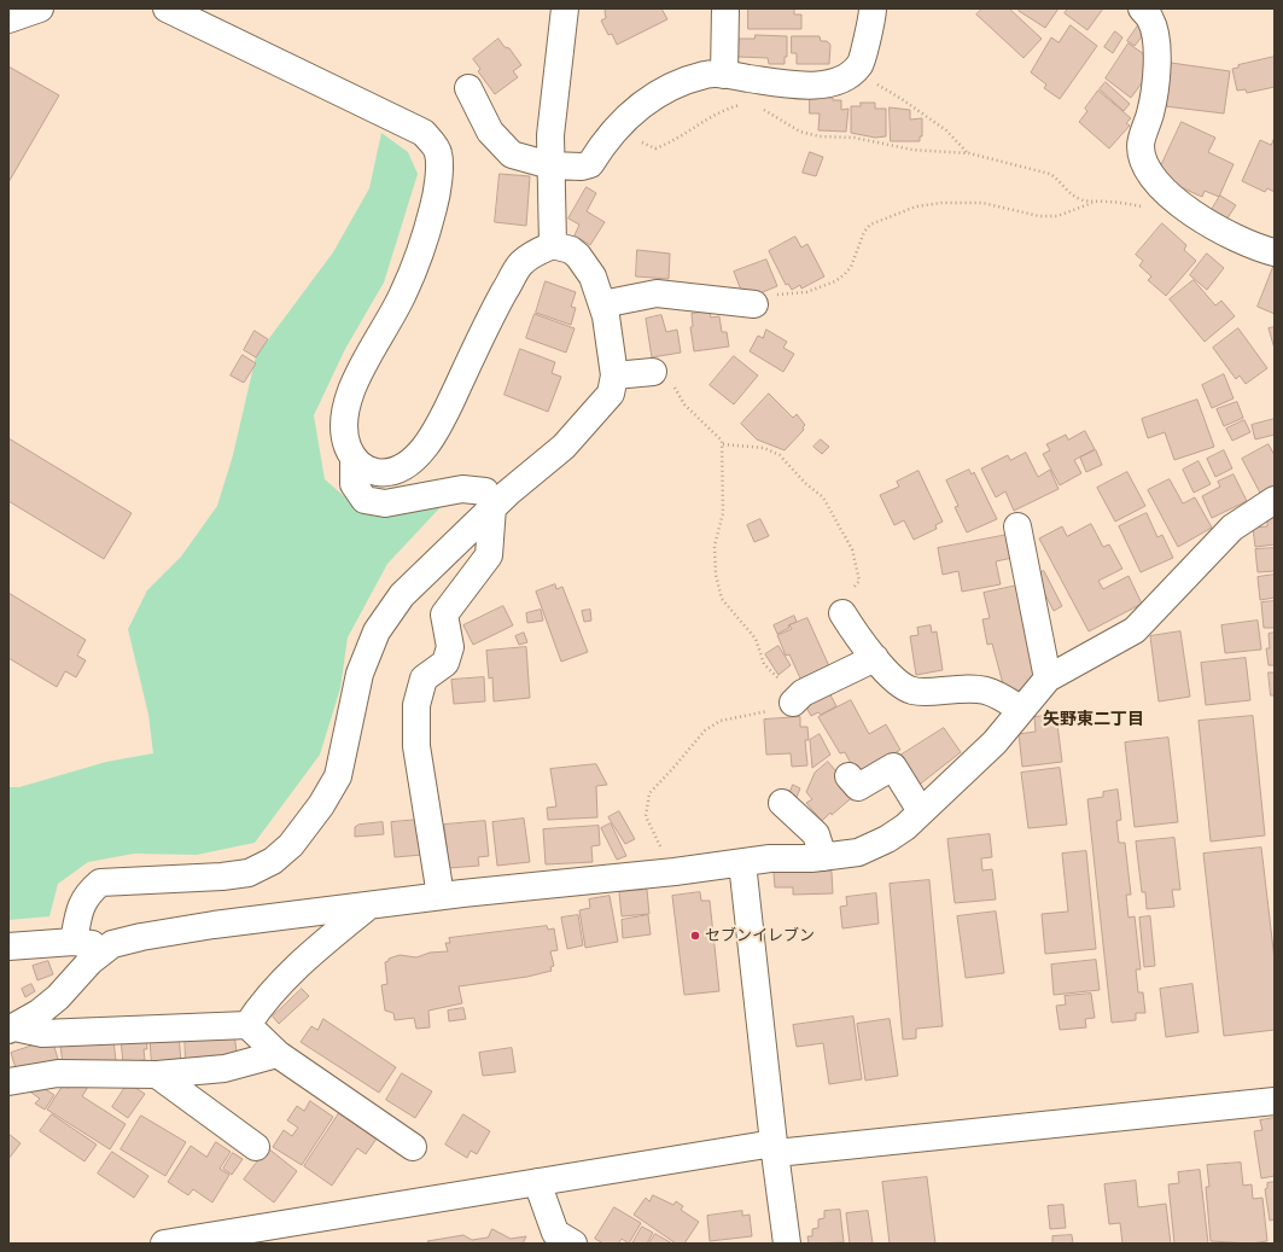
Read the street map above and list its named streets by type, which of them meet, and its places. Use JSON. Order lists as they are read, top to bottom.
{
  "districts": ["矢野東二丁目"],
  "places": ["セブンイレブン"]
}
